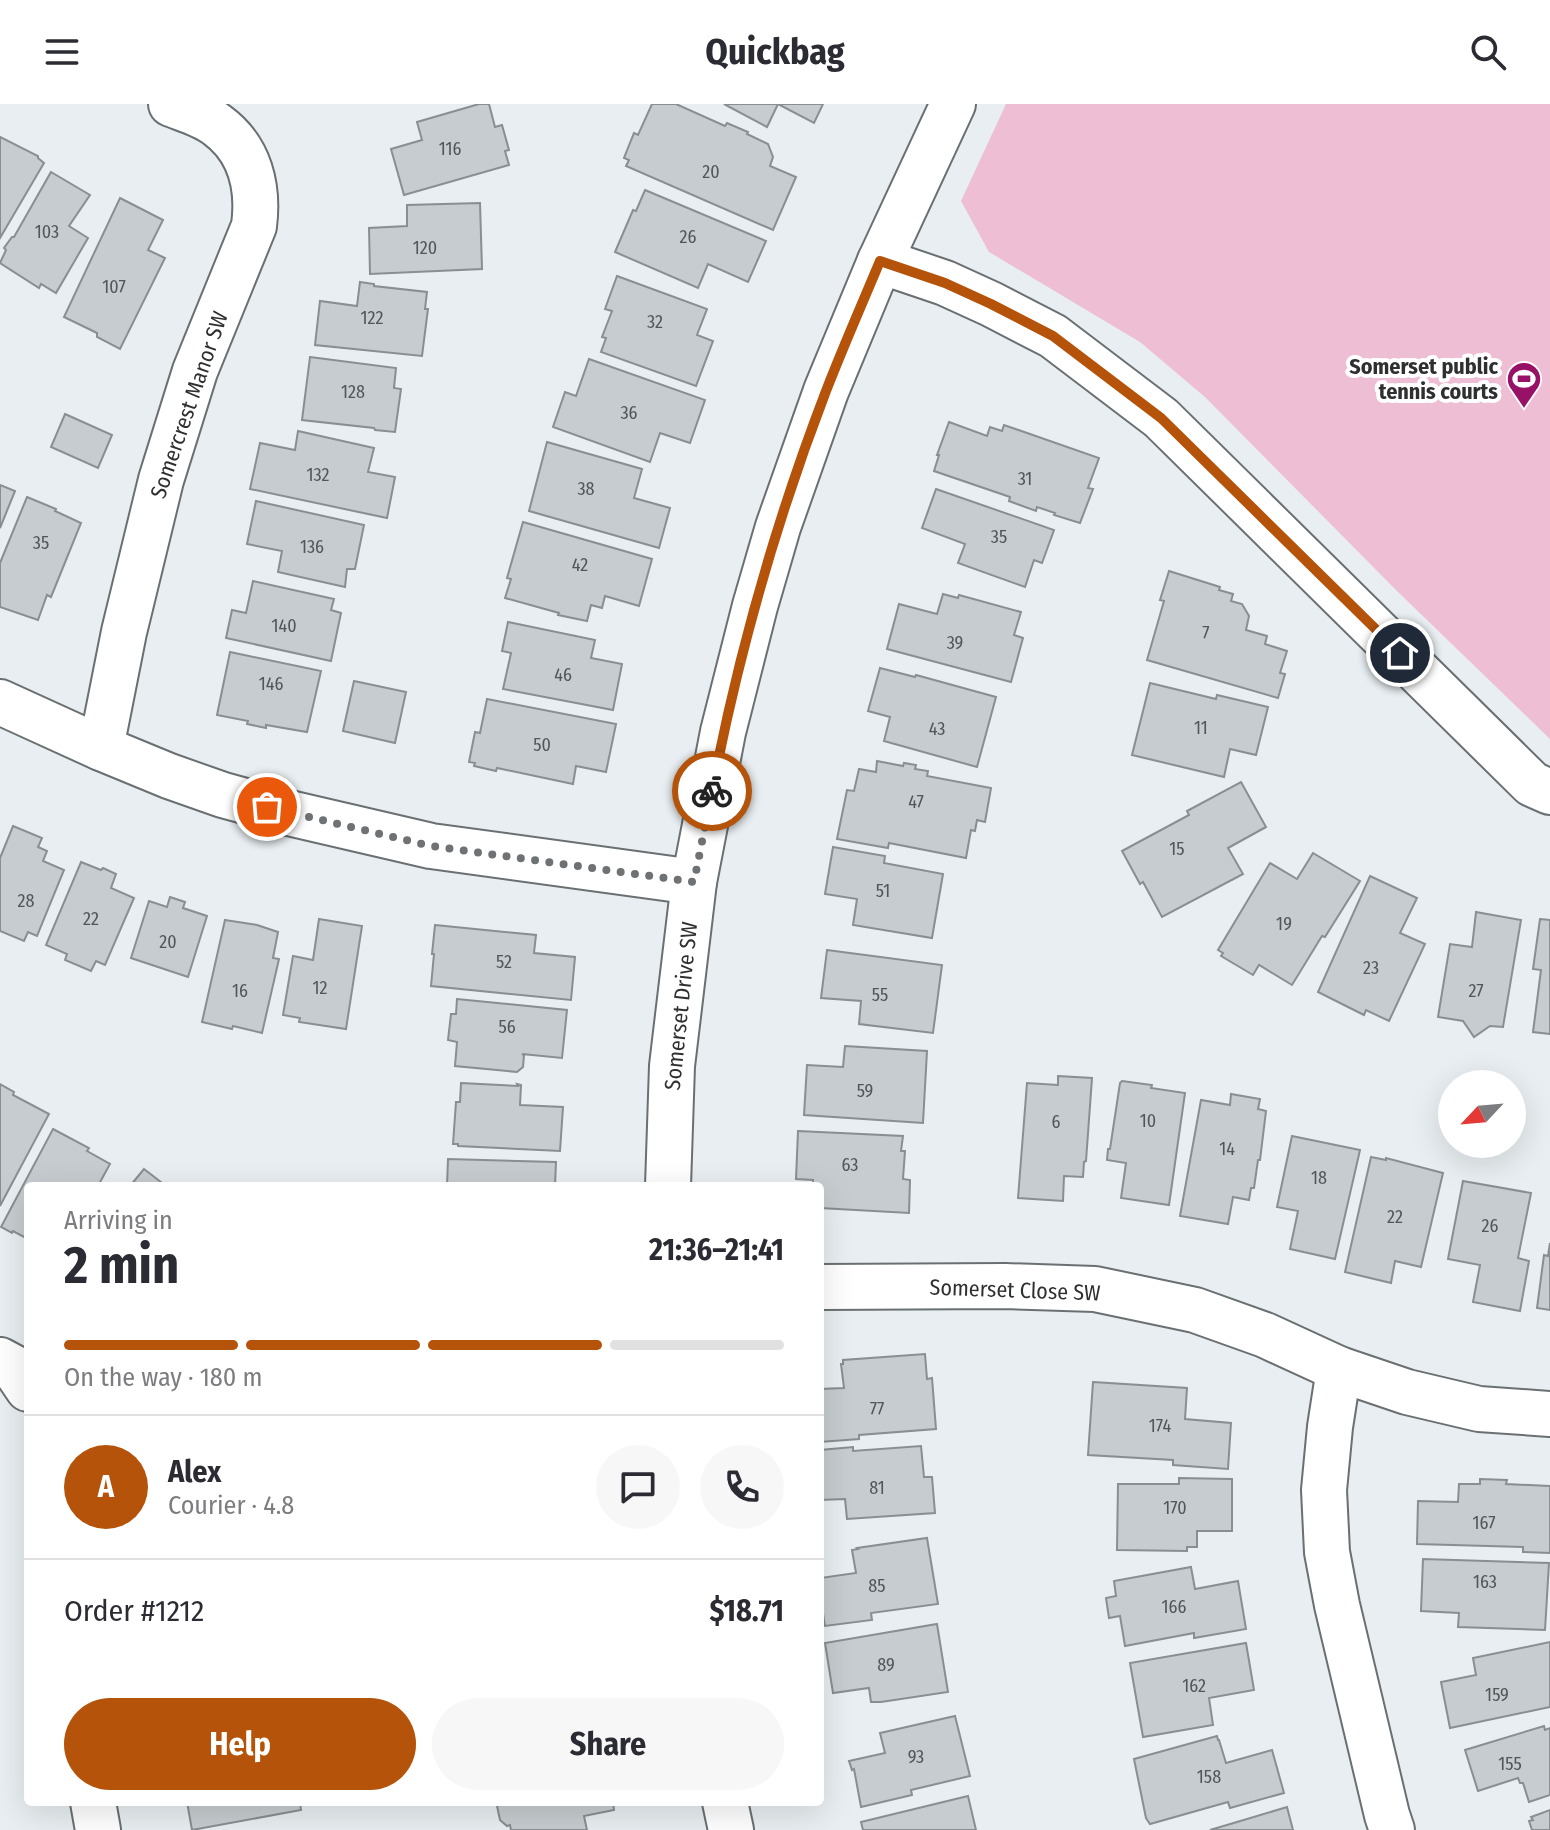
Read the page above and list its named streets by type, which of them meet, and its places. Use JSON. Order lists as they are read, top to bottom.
{
  "streets": {
    "street": ["Somercrest Manor SW", "Somerset Drive SW", "Somerset Close SW"]
  },
  "places": {
    "sports": ["Somerset public tennis courts"]
  },
  "house_numbers": [
    "116",
    "20",
    "103",
    "26",
    "120",
    "107",
    "122",
    "32",
    "128",
    "36",
    "132",
    "31",
    "38",
    "35",
    "35",
    "136",
    "42",
    "140",
    "7",
    "39",
    "46",
    "146",
    "11",
    "43",
    "50",
    "47",
    "15",
    "51",
    "28",
    "22",
    "19",
    "20",
    "52",
    "23",
    "12",
    "16",
    "27",
    "55",
    "56",
    "59",
    "10",
    "6",
    "14",
    "63",
    "18",
    "22",
    "26",
    "77",
    "174",
    "81",
    "170",
    "167",
    "163",
    "85",
    "166",
    "89",
    "162",
    "159",
    "93",
    "155",
    "158"
  ],
  "north": "bottom left",
  "page": {
    "header": "Quickbag",
    "heading": ["2 min", "Arriving in", "21:36–21:41"],
    "panel": [
      "Alex",
      "Courier · 4.8",
      "Order #1212",
      "$18.71"
    ],
    "bar": "On the way · 180 m",
    "round": "A",
    "buttons": ["Help", "Share"]
  }
}
